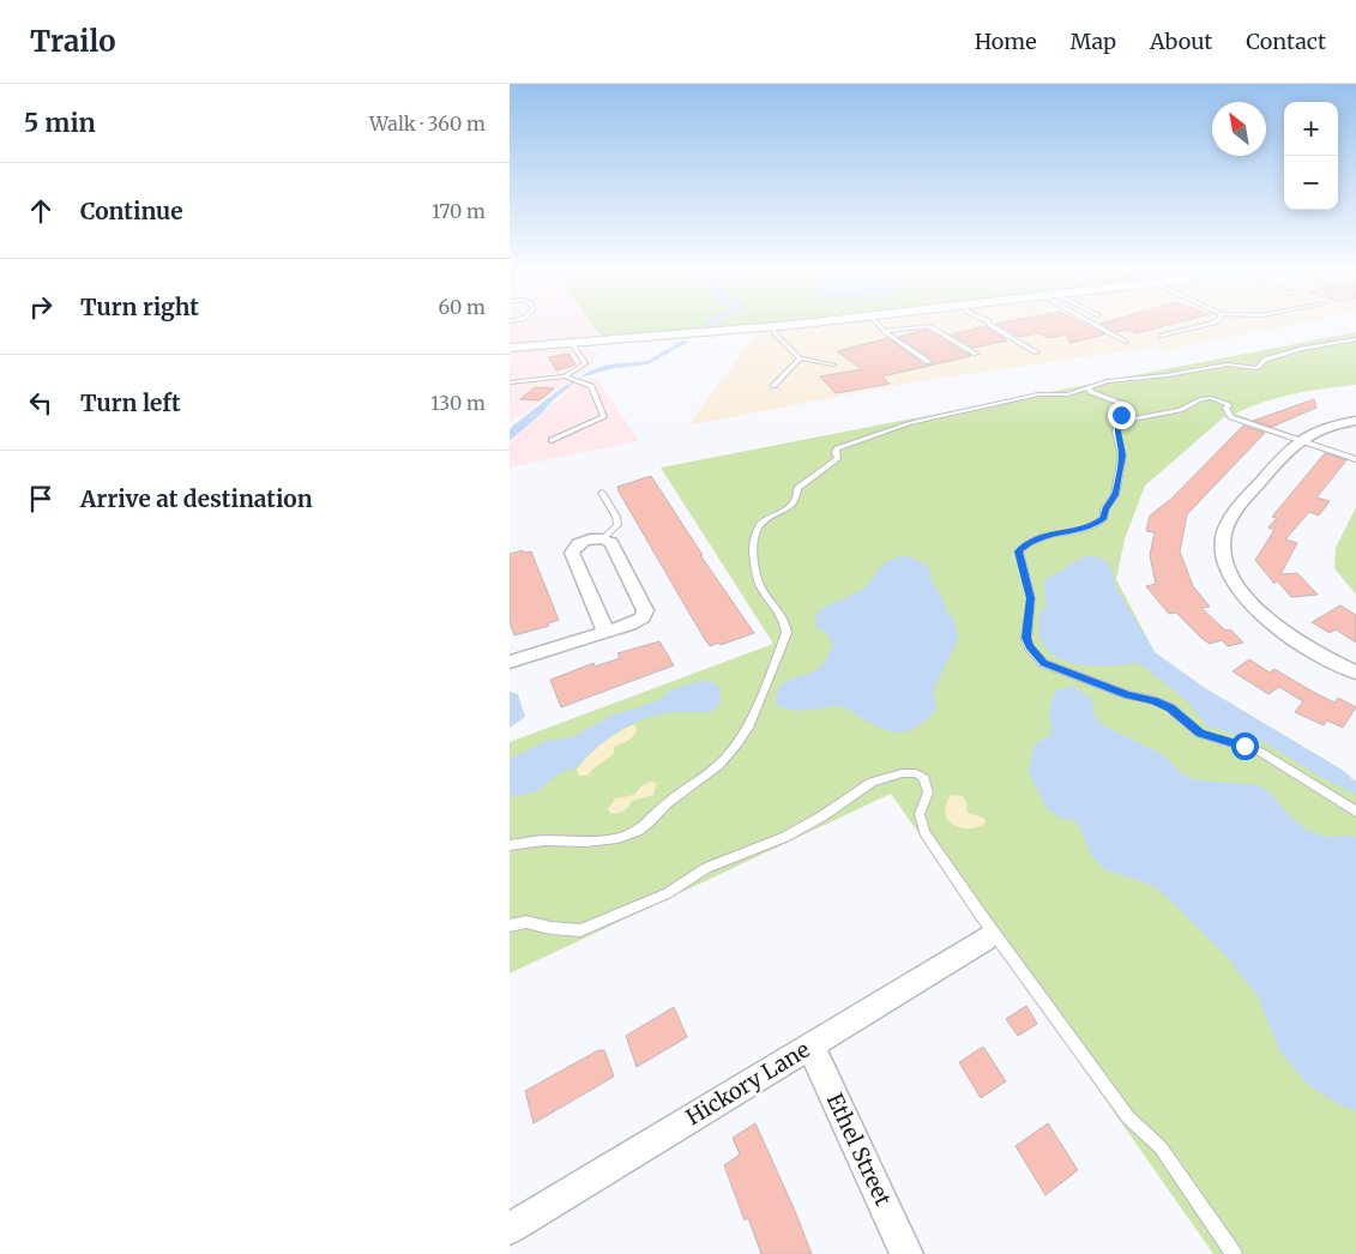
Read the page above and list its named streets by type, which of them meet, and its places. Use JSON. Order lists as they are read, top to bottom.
{
  "streets": {
    "street": ["Hickory Lane", "Ethel Street"]
  },
  "crossings": [
    ["Hickory Lane", "Ethel Street"]
  ],
  "north": "top left",
  "page": {
    "header": "Trailo",
    "nav": [
      "Home",
      "Map",
      "About",
      "Contact"
    ],
    "heading": ["5 min", "Walk · 360 m"],
    "map_buttons": ["+", "−"],
    "list": [
      ["Continue", "170 m"],
      ["Turn right", "60 m"],
      ["Turn left", "130 m"],
      "Arrive at destination"
    ]
  }
}
